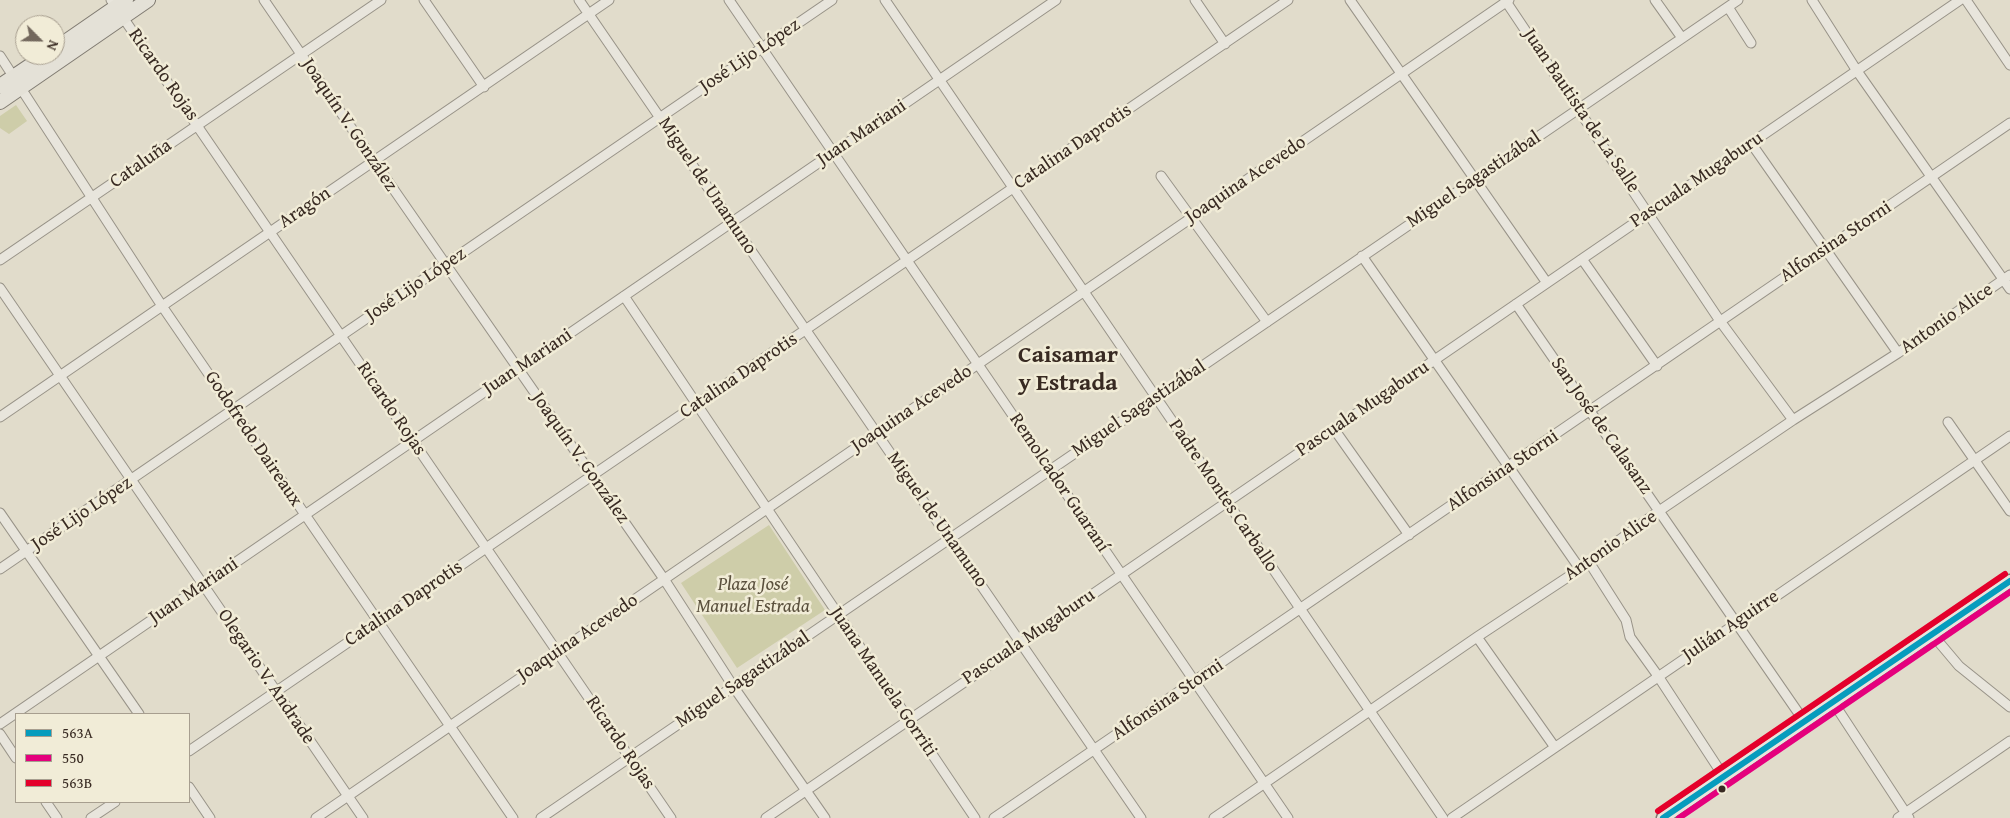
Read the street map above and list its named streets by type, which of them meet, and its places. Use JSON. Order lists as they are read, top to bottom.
{
  "streets": {
    "street": [
      "José Lijo López",
      "Ricardo Rojas",
      "Juan Bautista de La Salle",
      "Joaquín V. González",
      "Juan Mariani",
      "Catalina Daprotis",
      "Cataluña",
      "Joaquina Acevedo",
      "Miguel Sagastizábal",
      "Pascuala Mugaburu",
      "Miguel de Unamuno",
      "Aragón",
      "Alfonsina Storni",
      "Antonio Alice",
      "San José de Calasanz",
      "Godofredo Daireaux",
      "Remolcador Guaraní",
      "Padre Montes Carballo",
      "Julián Aguirre",
      "Olegario V. Andrade",
      "Juana Manuela Gorriti"
    ]
  },
  "crossings": [
    ["José Lijo López", "Ricardo Rojas"],
    ["José Lijo López", "Joaquín V. González"],
    ["José Lijo López", "Miguel de Unamuno"],
    ["José Lijo López", "Godofredo Daireaux"],
    ["José Lijo López", "Remolcador Guaraní"],
    ["José Lijo López", "Olegario V. Andrade"],
    ["Ricardo Rojas", "Juan Mariani"],
    ["Ricardo Rojas", "Catalina Daprotis"],
    ["Ricardo Rojas", "Cataluña"],
    ["Ricardo Rojas", "Joaquina Acevedo"],
    ["Ricardo Rojas", "Miguel Sagastizábal"],
    ["Ricardo Rojas", "Aragón"],
    ["Juan Bautista de La Salle", "Joaquina Acevedo"],
    ["Juan Bautista de La Salle", "Miguel Sagastizábal"],
    ["Juan Bautista de La Salle", "Pascuala Mugaburu"],
    ["Juan Bautista de La Salle", "Alfonsina Storni"],
    ["Juan Bautista de La Salle", "Antonio Alice"],
    ["Joaquín V. González", "Juan Mariani"],
    ["Joaquín V. González", "Catalina Daprotis"],
    ["Joaquín V. González", "Cataluña"],
    ["Joaquín V. González", "Joaquina Acevedo"],
    ["Joaquín V. González", "Miguel Sagastizábal"],
    ["Joaquín V. González", "Pascuala Mugaburu"],
    ["Joaquín V. González", "Aragón"],
    ["Juan Mariani", "Miguel de Unamuno"],
    ["Juan Mariani", "Godofredo Daireaux"],
    ["Juan Mariani", "Remolcador Guaraní"],
    ["Juan Mariani", "Padre Montes Carballo"],
    ["Juan Mariani", "Olegario V. Andrade"],
    ["Juan Mariani", "Juana Manuela Gorriti"],
    ["Catalina Daprotis", "Miguel de Unamuno"],
    ["Catalina Daprotis", "Godofredo Daireaux"],
    ["Catalina Daprotis", "Remolcador Guaraní"],
    ["Catalina Daprotis", "Padre Montes Carballo"],
    ["Catalina Daprotis", "Olegario V. Andrade"],
    ["Catalina Daprotis", "Juana Manuela Gorriti"],
    ["Cataluña", "Godofredo Daireaux"],
    ["Joaquina Acevedo", "Miguel de Unamuno"],
    ["Joaquina Acevedo", "Godofredo Daireaux"],
    ["Joaquina Acevedo", "Remolcador Guaraní"],
    ["Joaquina Acevedo", "Padre Montes Carballo"],
    ["Joaquina Acevedo", "Olegario V. Andrade"],
    ["Joaquina Acevedo", "Juana Manuela Gorriti"],
    ["Miguel Sagastizábal", "Miguel de Unamuno"],
    ["Miguel Sagastizábal", "Remolcador Guaraní"],
    ["Miguel Sagastizábal", "Padre Montes Carballo"],
    ["Miguel Sagastizábal", "Juana Manuela Gorriti"],
    ["Pascuala Mugaburu", "Miguel de Unamuno"],
    ["Pascuala Mugaburu", "San José de Calasanz"],
    ["Pascuala Mugaburu", "Remolcador Guaraní"],
    ["Pascuala Mugaburu", "Padre Montes Carballo"],
    ["Pascuala Mugaburu", "Juana Manuela Gorriti"],
    ["Miguel de Unamuno", "Aragón"],
    ["Miguel de Unamuno", "Alfonsina Storni"],
    ["Aragón", "Godofredo Daireaux"],
    ["Aragón", "Olegario V. Andrade"],
    ["Alfonsina Storni", "San José de Calasanz"],
    ["Alfonsina Storni", "Remolcador Guaraní"],
    ["Alfonsina Storni", "Padre Montes Carballo"],
    ["Antonio Alice", "San José de Calasanz"],
    ["Antonio Alice", "Remolcador Guaraní"],
    ["Antonio Alice", "Padre Montes Carballo"],
    ["San José de Calasanz", "Julián Aguirre"]
  ],
  "districts": ["Caisamar y Estrada"],
  "parks": ["Plaza José Manuel Estrada"],
  "lines": ["transit line 563B", "transit line 563A", "transit line 550"],
  "legend": ["563A", "550", "563B"],
  "north": "bottom right"
}
